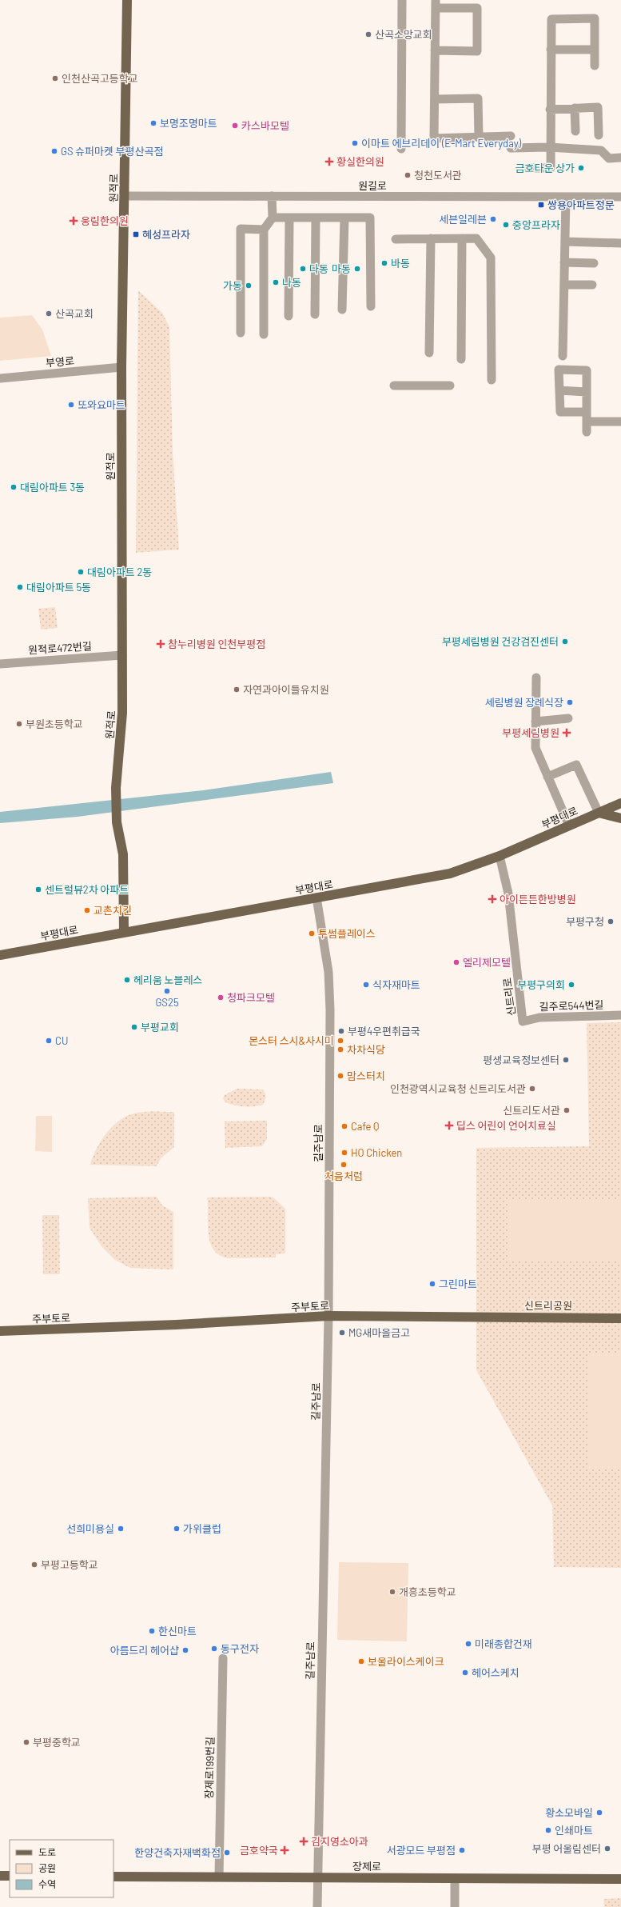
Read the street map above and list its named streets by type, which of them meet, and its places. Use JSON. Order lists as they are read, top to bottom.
{
  "streets": {
    "main road": [
      "원적로",
      "부평대로",
      "주부토로",
      "장제로"
    ],
    "street": [
      "원길로",
      "부영로",
      "원적로472번길",
      "신트리로",
      "길주로544번길",
      "길주남로",
      "장제로199번길"
    ]
  },
  "crossings": [
    ["원길로", "원적로"],
    ["원적로", "부영로"],
    ["원적로", "원적로472번길"],
    ["원적로", "부평대로"],
    ["부평대로", "신트리로"],
    ["부평대로", "길주남로"],
    ["신트리로", "길주로544번길"],
    ["길주남로", "주부토로"],
    ["길주남로", "장제로"],
    ["장제로199번길", "장제로"]
  ],
  "parks": ["신트리공원"],
  "places": {
    "other": [
      "산곡소망교회",
      "인천산곡고등학교",
      "보명조명마트",
      "카스바모텔",
      "이마트 에브리데이 (E-Mart Everyday)",
      "GS 슈퍼마켓 부평산곡점",
      "금호타운 상가",
      "청천도서관",
      "세븐일레븐",
      "중앙프라자",
      "바동",
      "다동",
      "마동",
      "나동",
      "가동",
      "산곡교회",
      "또와요마트",
      "대림아파트 3동",
      "대림아파트 2동",
      "대림아파트 5동",
      "부평세림병원 건강검진센터",
      "자연과아이들유치원",
      "세림병원 장례식장",
      "부원초등학교",
      "센트럴뷰2차 아파트",
      "교촌치킨",
      "부평구청",
      "투썸플레이스",
      "엘리제모텔",
      "헤리움 노블레스",
      "식자재마트",
      "부평구의회",
      "GS25",
      "청파크모텔",
      "부평교회",
      "부평4우편취급국",
      "CU",
      "몬스터 스시&사시미",
      "차차식당",
      "평생교육정보센터",
      "맘스터치",
      "인천광역시교육청 신트리도서관",
      "신트리도서관",
      "Cafe Q",
      "HO Chicken",
      "처음처럼",
      "그린마트",
      "MG새마을금고",
      "선희미용실",
      "가위클럽",
      "부평고등학교",
      "개흥초등학교",
      "한신마트",
      "미래종합건재",
      "동구전자",
      "아름드리 헤어샵",
      "보울라이스케이크",
      "헤어스케치",
      "부평중학교",
      "황소모바일",
      "인쇄마트",
      "부평 어울림센터",
      "서광모드 부평점",
      "한양건축자재백화점"
    ],
    "health": [
      "황실한의원",
      "웅림한의원",
      "참누리병원 인천부평점",
      "부평세림병원",
      "아이튼튼한방병원",
      "딥스 어린이 언어치료실",
      "김지영소아과",
      "금호약국"
    ],
    "transit": ["쌍용아파트정문", "혜성프라자"]
  },
  "legend": ["도로", "공원", "수역"]
}
